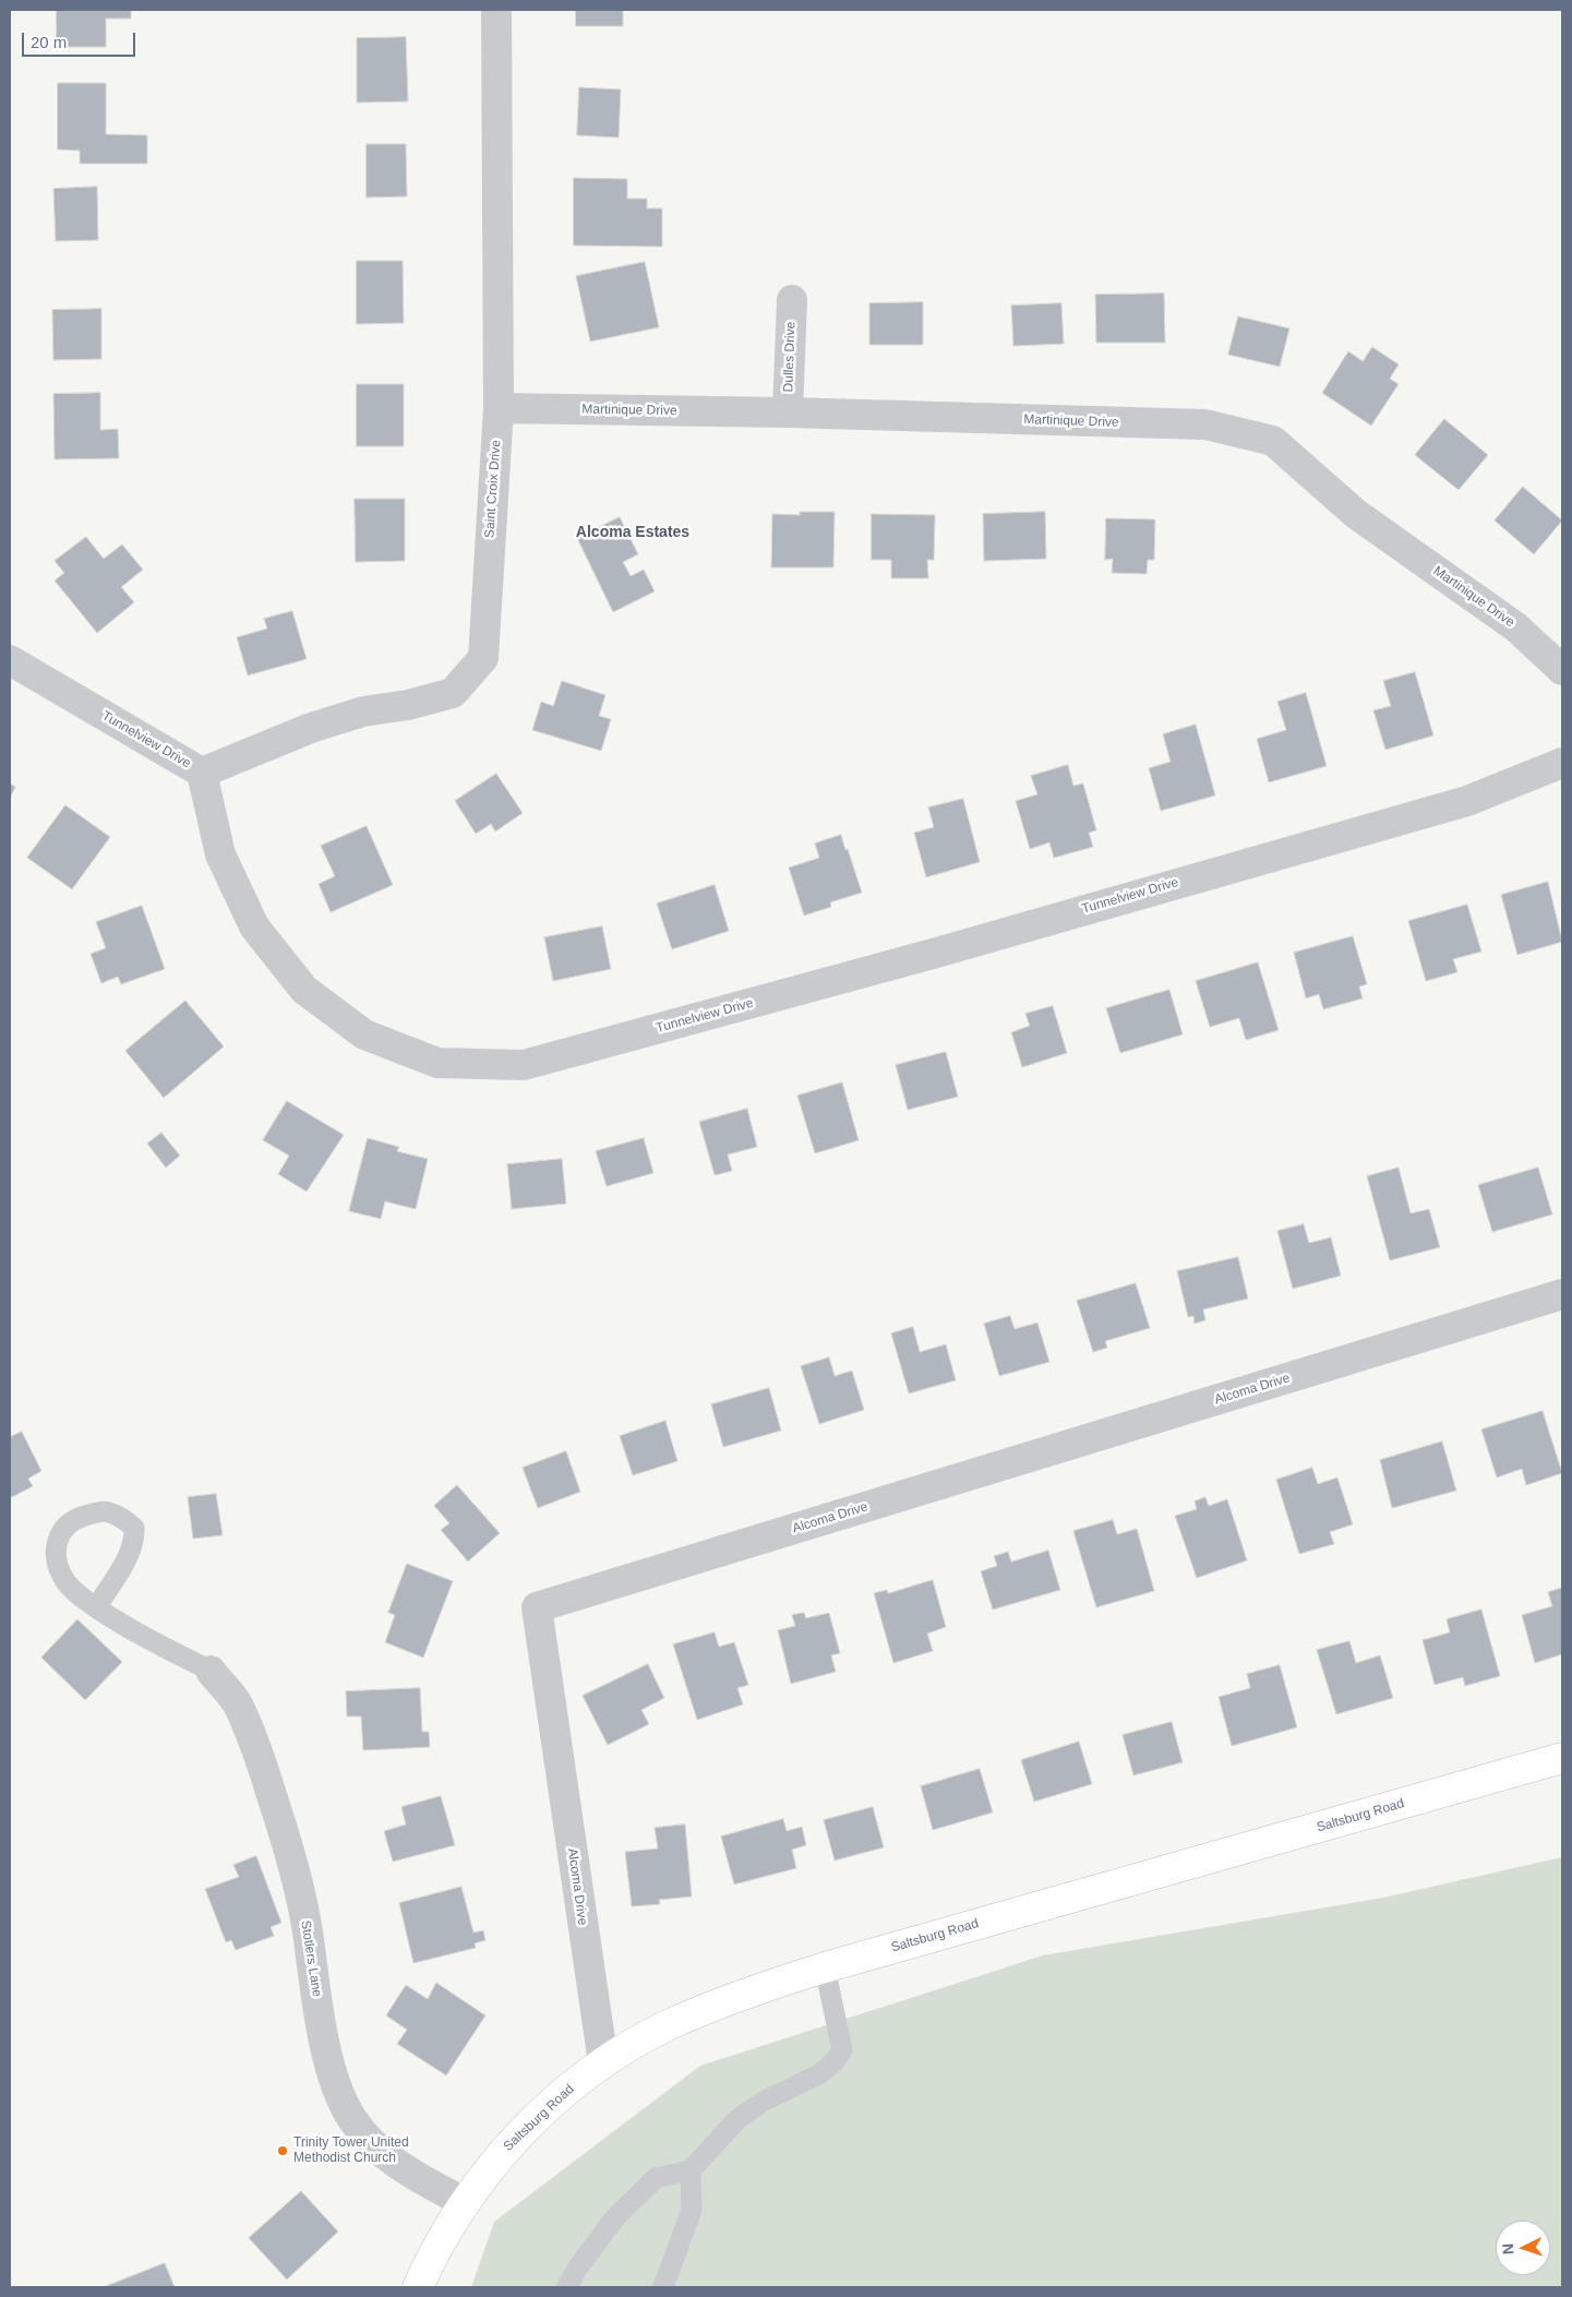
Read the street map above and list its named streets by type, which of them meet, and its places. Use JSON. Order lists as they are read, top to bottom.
{
  "streets": {
    "main road": ["Saltsburg Road"],
    "street": [
      "Dulles Drive",
      "Martinique Drive",
      "Saint Croix Drive",
      "Tunnelview Drive",
      "Alcoma Drive",
      "Stotlers Lane"
    ]
  },
  "crossings": [
    ["Dulles Drive", "Martinique Drive"],
    ["Martinique Drive", "Saint Croix Drive"],
    ["Saint Croix Drive", "Tunnelview Drive"],
    ["Alcoma Drive", "Saltsburg Road"],
    ["Saltsburg Road", "Stotlers Lane"]
  ],
  "districts": ["Alcoma Estates"],
  "places": ["Trinity Tower United Methodist Church"],
  "scale_bar": "20 m",
  "north": "left"
}
